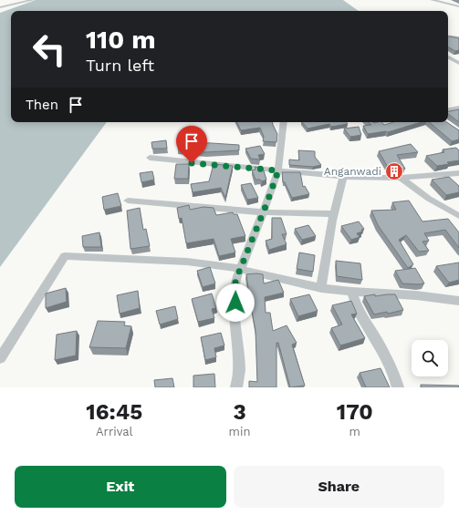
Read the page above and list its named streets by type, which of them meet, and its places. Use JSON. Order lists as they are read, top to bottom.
{
  "places": {
    "building": ["Anganwadi"]
  },
  "page": {
    "turn": ["110 m", "Turn left"],
    "then": "Then",
    "eta": [
      "16:45",
      "Arrival",
      "3",
      "min",
      "170",
      "m"
    ],
    "buttons": ["Exit", "Share"]
  }
}
